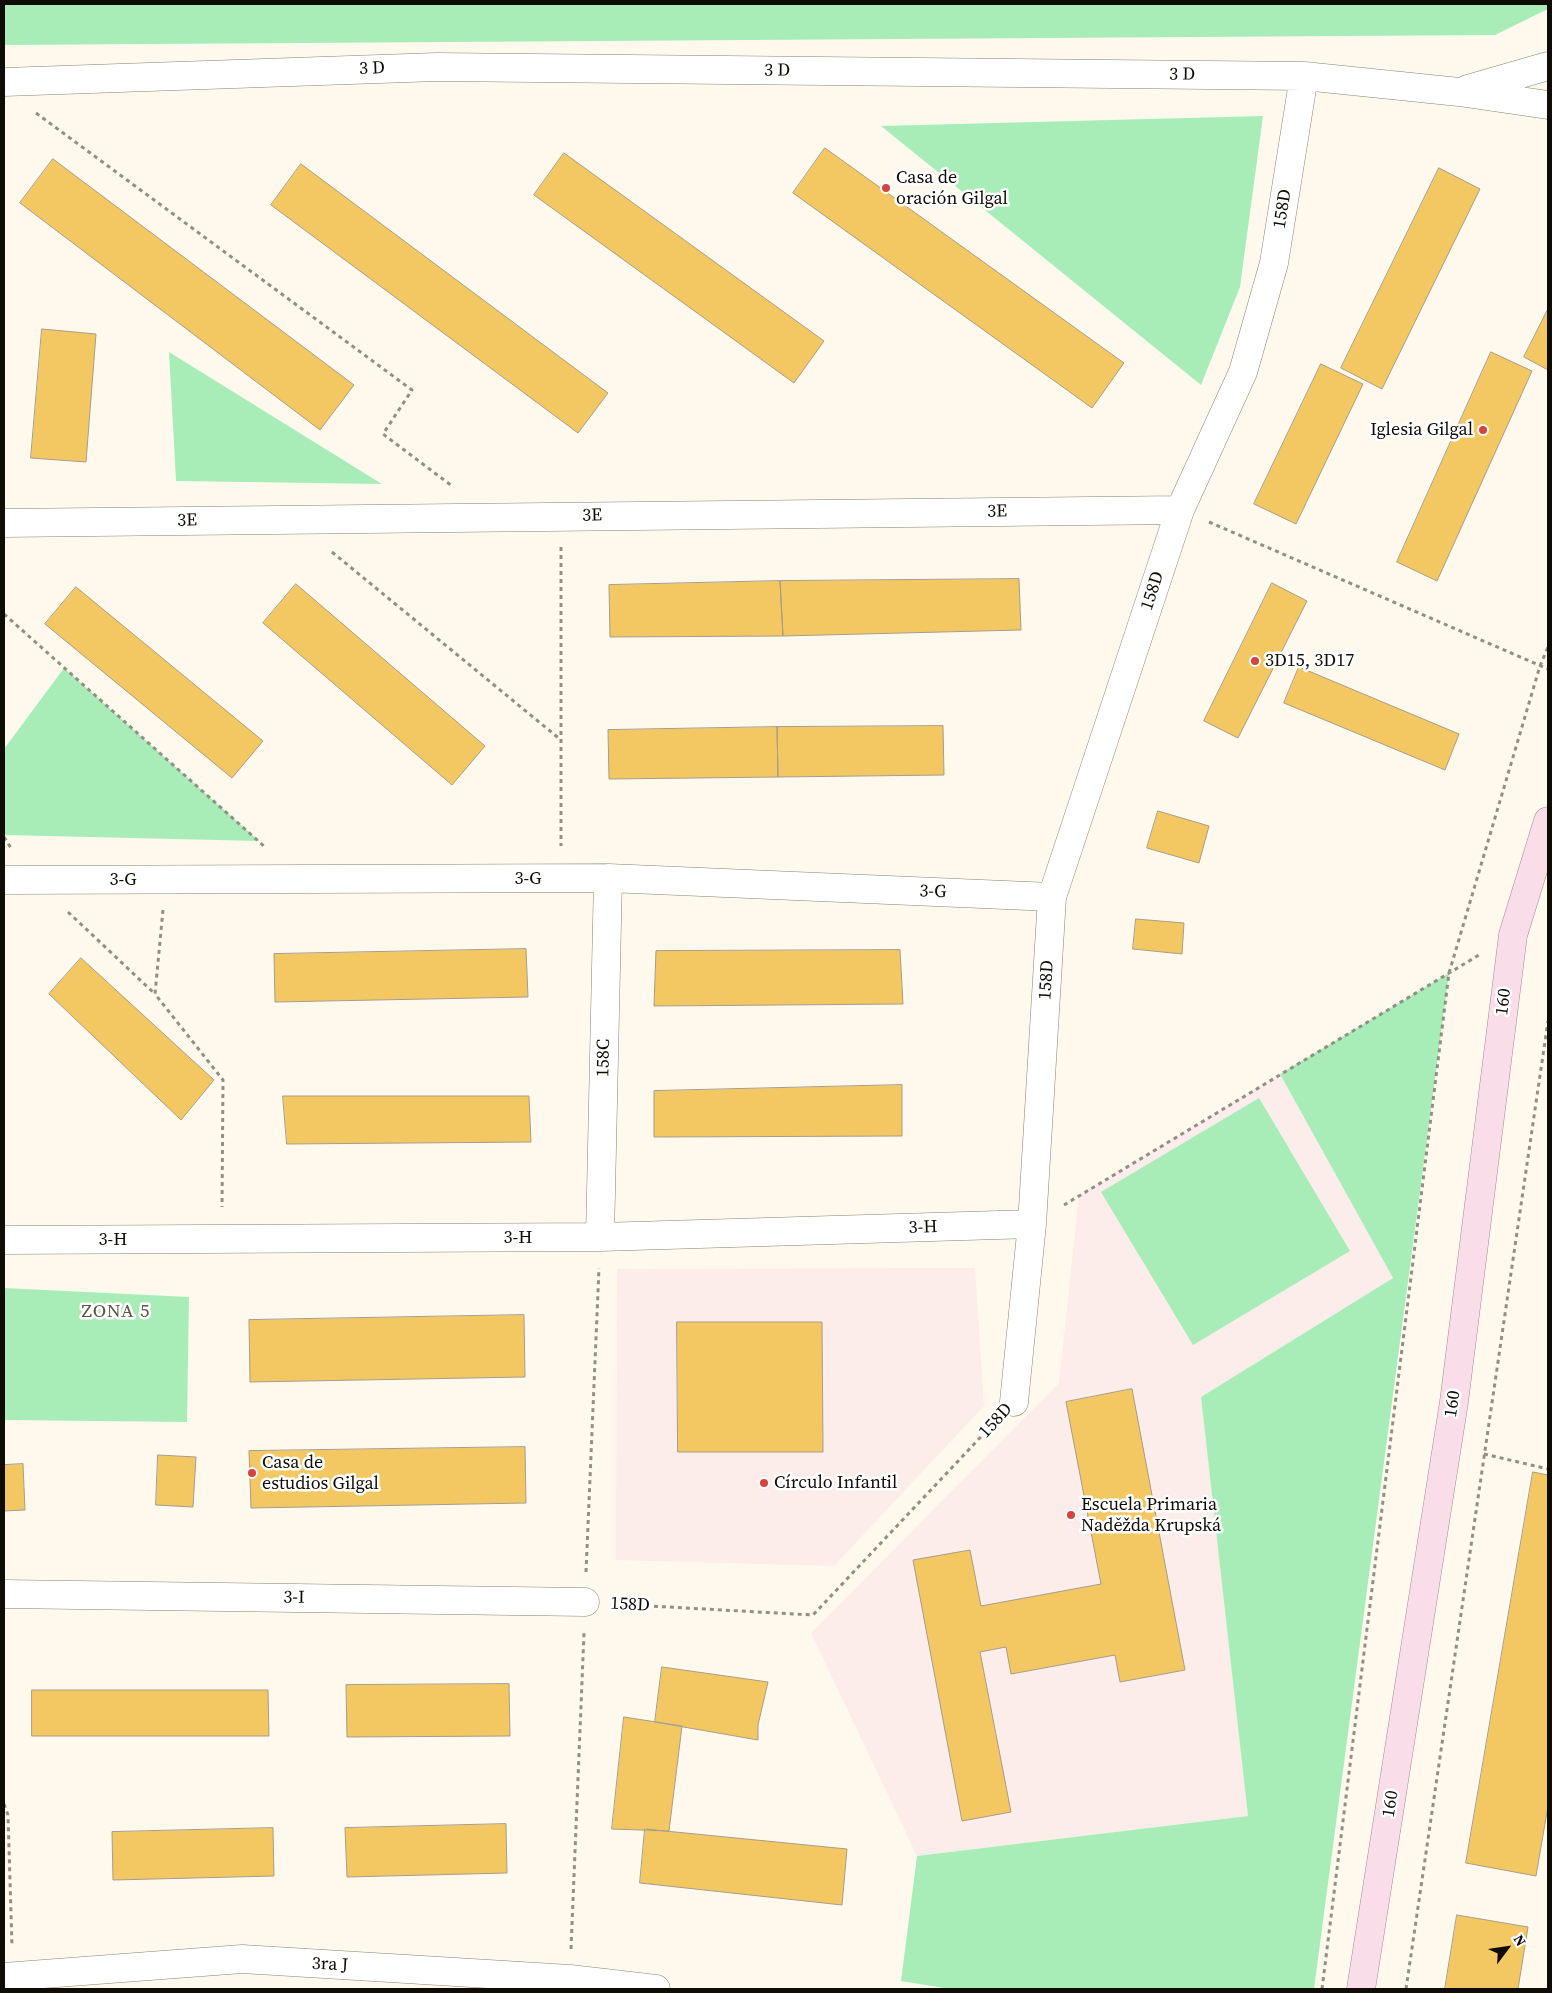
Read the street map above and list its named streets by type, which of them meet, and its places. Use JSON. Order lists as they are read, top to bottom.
{
  "streets": {
    "main road": ["160"],
    "street": [
      "3 D",
      "158D",
      "3E",
      "3-G",
      "158C",
      "3-H",
      "3-I",
      "3ra J"
    ]
  },
  "crossings": [
    ["3 D", "158D"],
    ["158D", "3E"],
    ["158D", "3-G"],
    ["158D", "3-H"],
    ["158D", "3-I"],
    ["3-G", "158C"],
    ["158C", "3-H"]
  ],
  "districts": ["ZONA 5"],
  "places": [
    "Casa de oración Gilgal",
    "Iglesia Gilgal",
    "3D15, 3D17",
    "Casa de estudios Gilgal",
    "Círculo Infantil",
    "Escuela Primaria Naděžda Krupská"
  ],
  "north": "top right"
}
